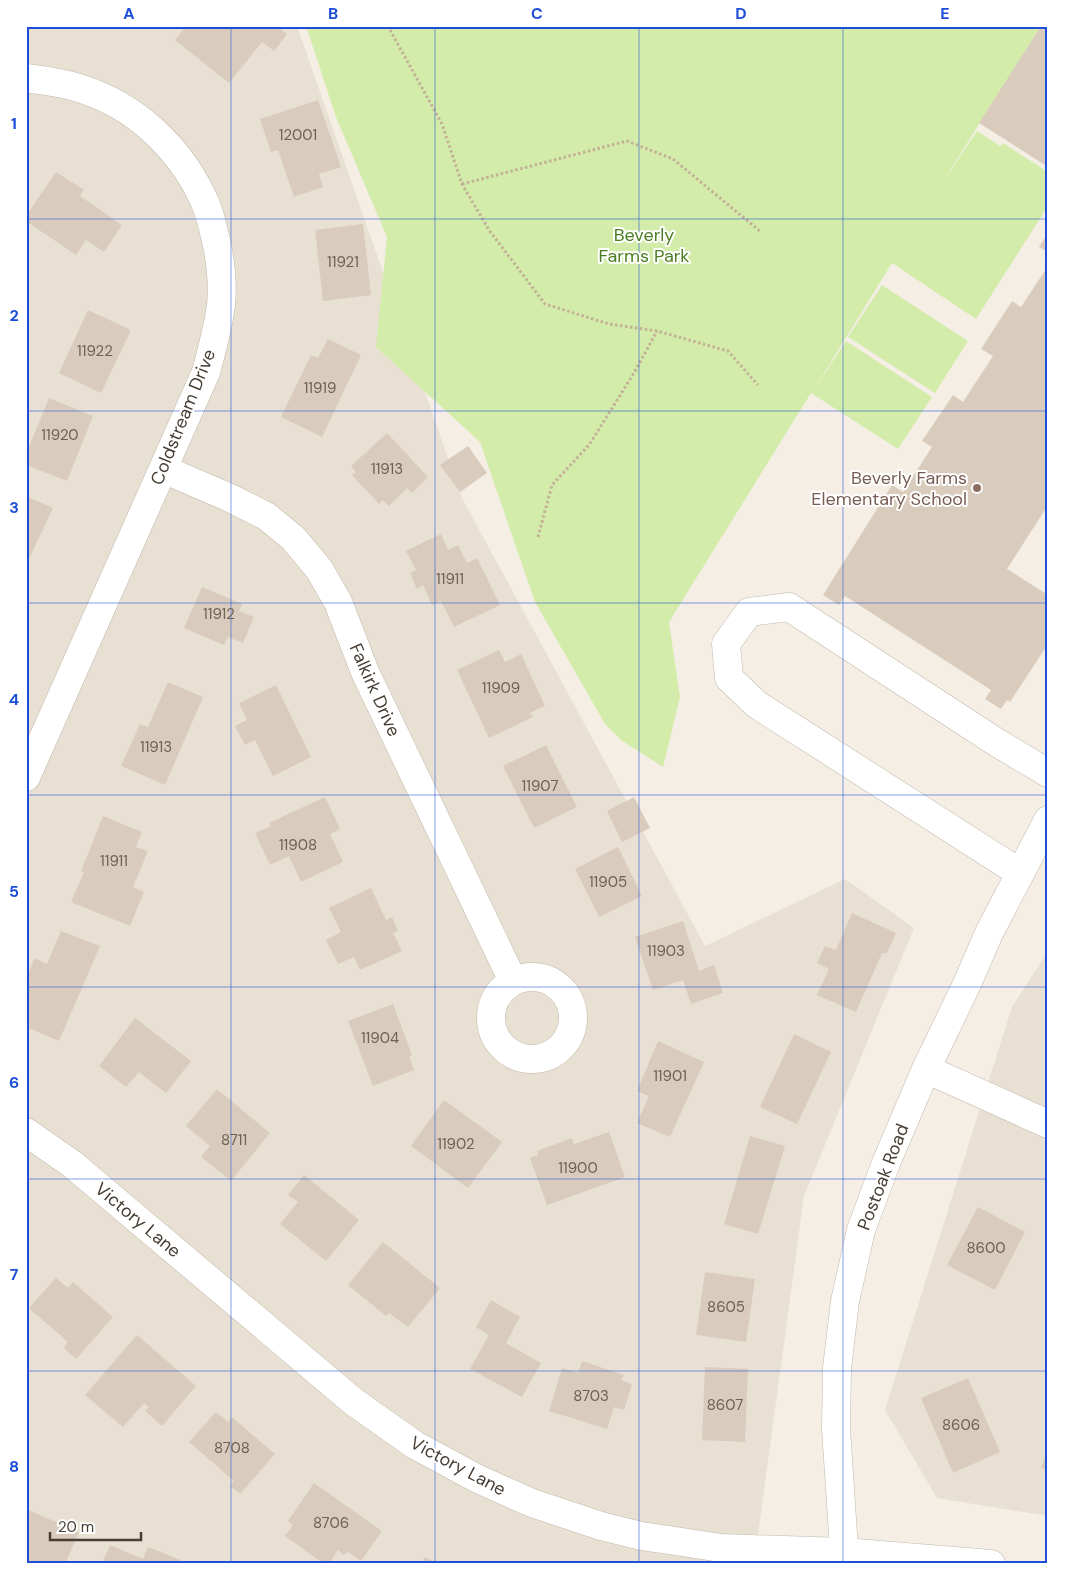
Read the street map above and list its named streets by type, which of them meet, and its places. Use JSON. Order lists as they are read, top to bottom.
{
  "streets": {
    "street": [
      "Coldstream Drive",
      "Falkirk Drive",
      "Postoak Road",
      "Victory Lane"
    ]
  },
  "crossings": [
    ["Coldstream Drive", "Falkirk Drive"],
    ["Postoak Road", "Victory Lane"]
  ],
  "parks": ["Beverly Farms Park"],
  "places": ["Beverly Farms Elementary School"],
  "house_numbers": [
    "12001",
    "11921",
    "11922",
    "11919",
    "11920",
    "11913",
    "11911",
    "11912",
    "11909",
    "11913",
    "11907",
    "11908",
    "11911",
    "11905",
    "11903",
    "11904",
    "11901",
    "8711",
    "11902",
    "11900",
    "8600",
    "8605",
    "8703",
    "8607",
    "8606",
    "8708",
    "8706"
  ],
  "scale_bar": "20 m",
  "grid": {
    "columns": [
      "A",
      "B",
      "C",
      "D",
      "E"
    ],
    "rows": [
      "1",
      "2",
      "3",
      "4",
      "5",
      "6",
      "7",
      "8"
    ]
  }
}
